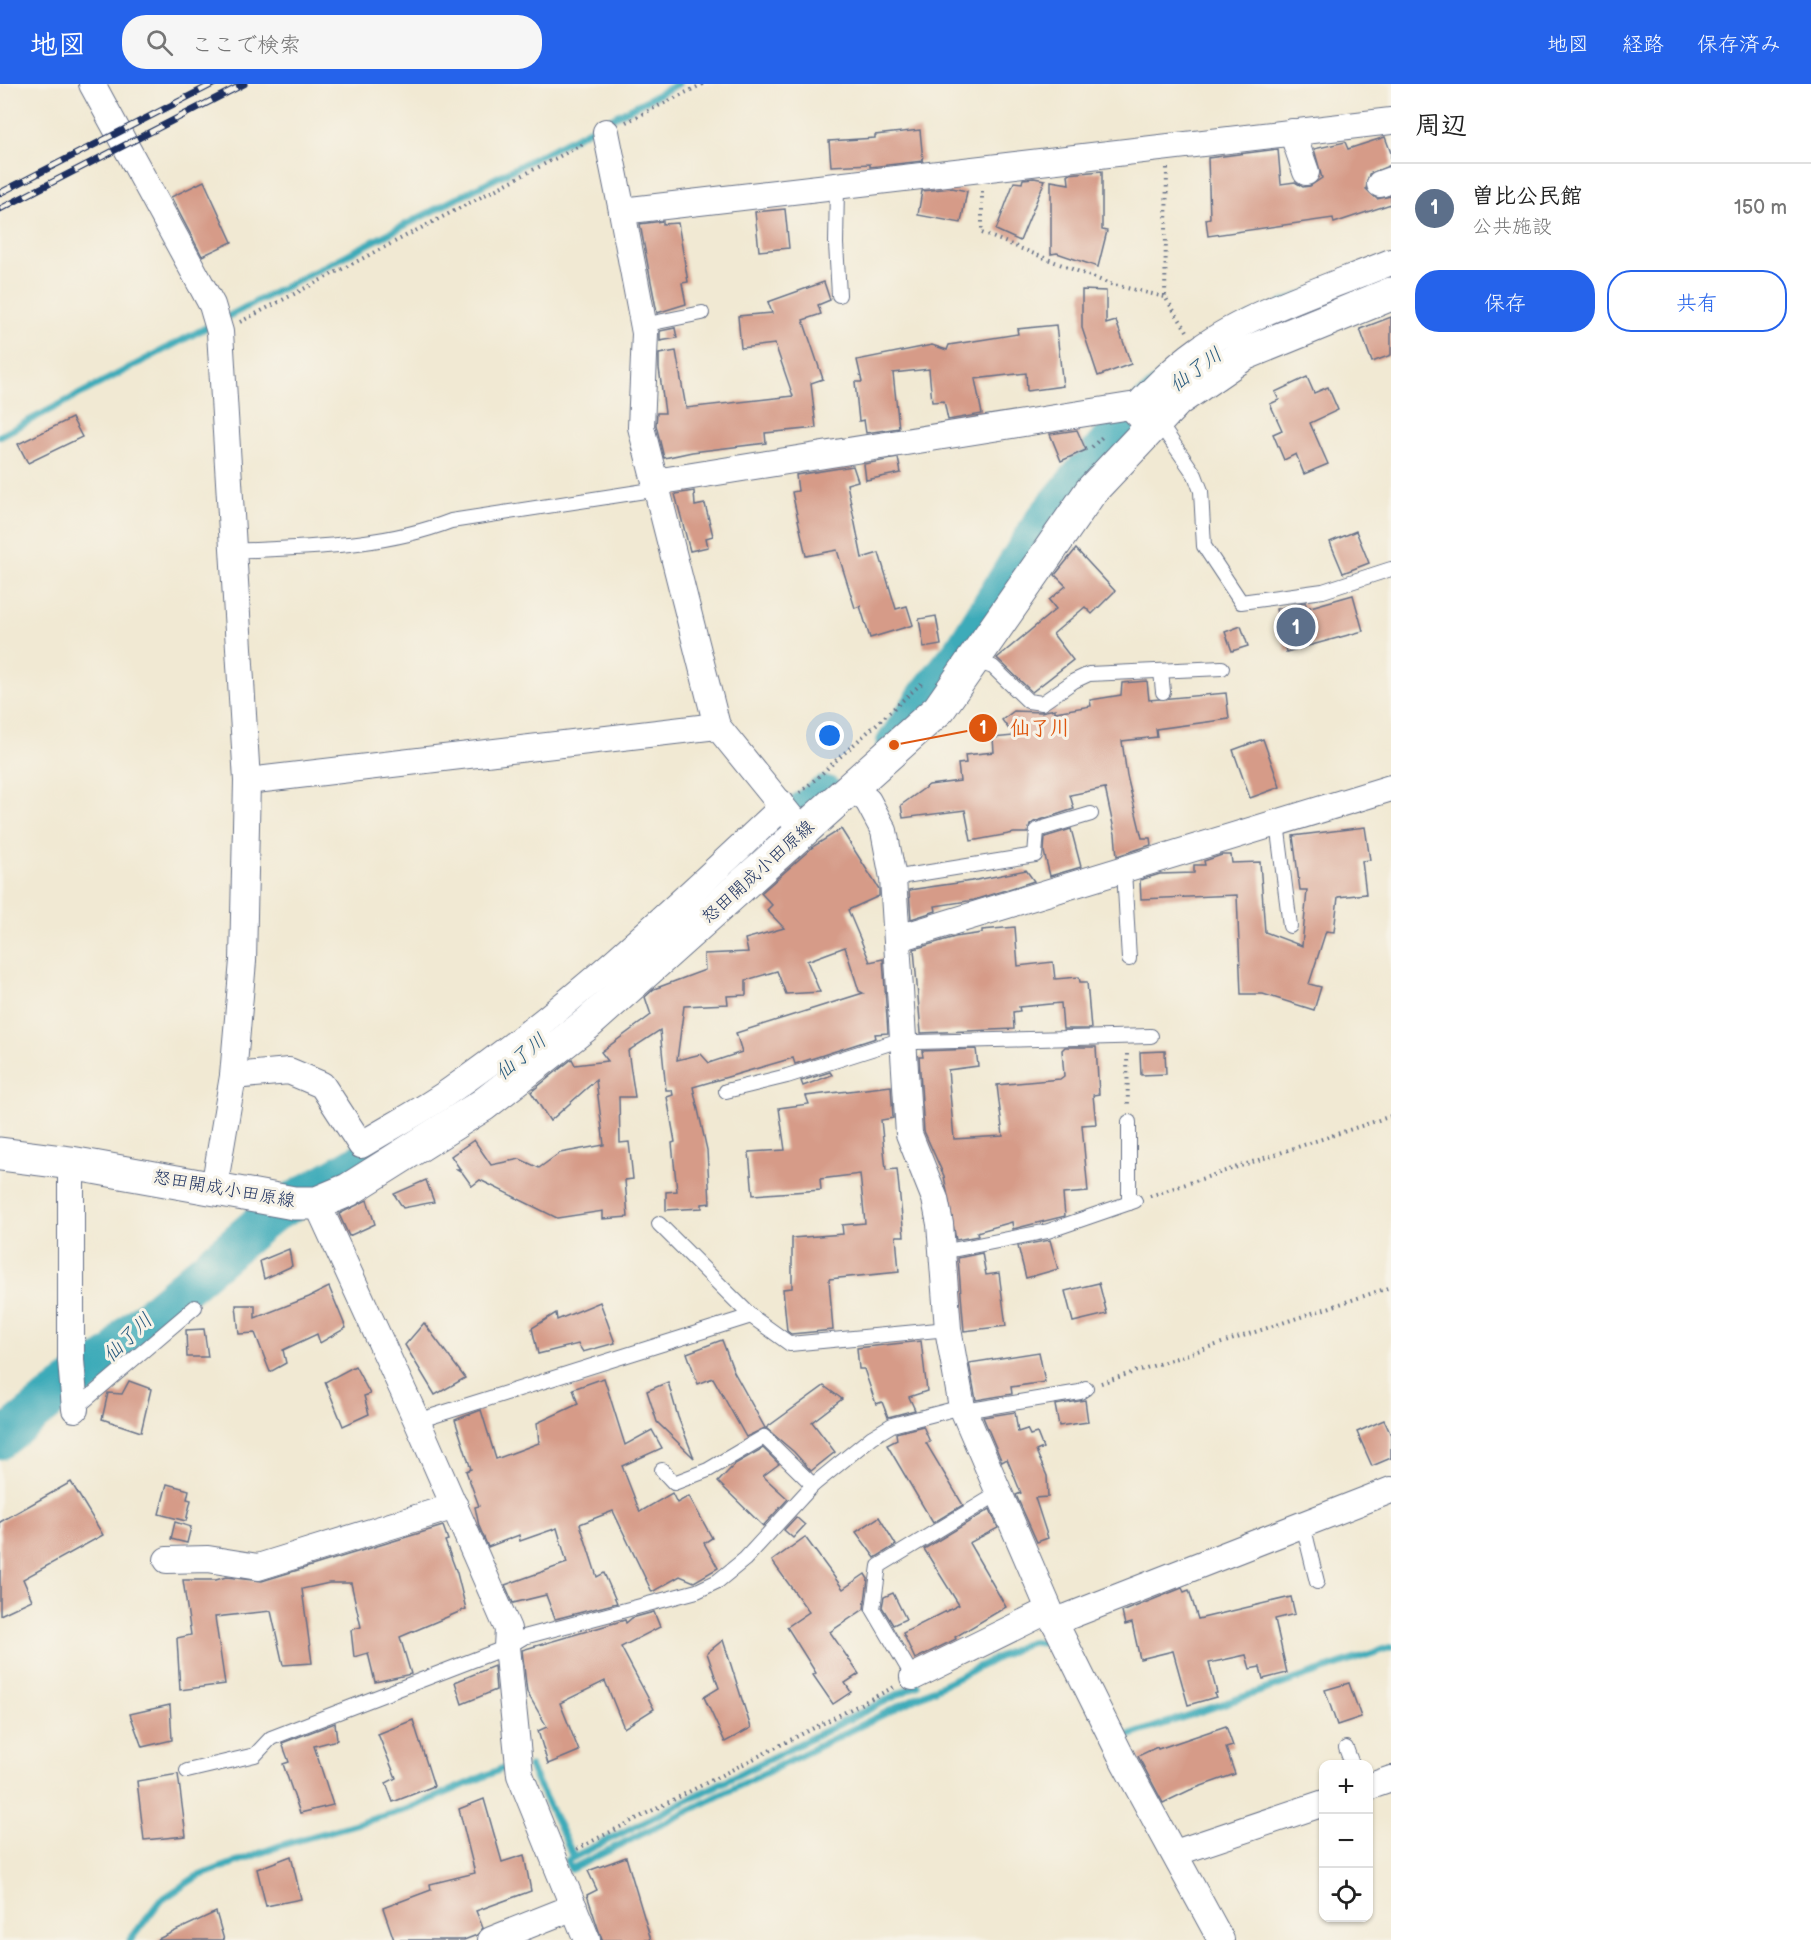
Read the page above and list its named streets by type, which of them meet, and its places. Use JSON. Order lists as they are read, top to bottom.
{
  "streets": {
    "main road": ["怒田開成小田原線"]
  },
  "water": ["仙了川"],
  "places": ["仙了川"],
  "page": {
    "header": "地図",
    "search": "ここで検索",
    "nav": ["地図", "経路", "保存済み"],
    "heading": "周辺",
    "list": [
      {
        "mark": "1",
        "name": "曽比公民館",
        "note": "公共施設",
        "value": "150 m"
      }
    ],
    "buttons": ["保存", "共有"],
    "pins": "1",
    "map_buttons": ["+", "−"]
  }
}
